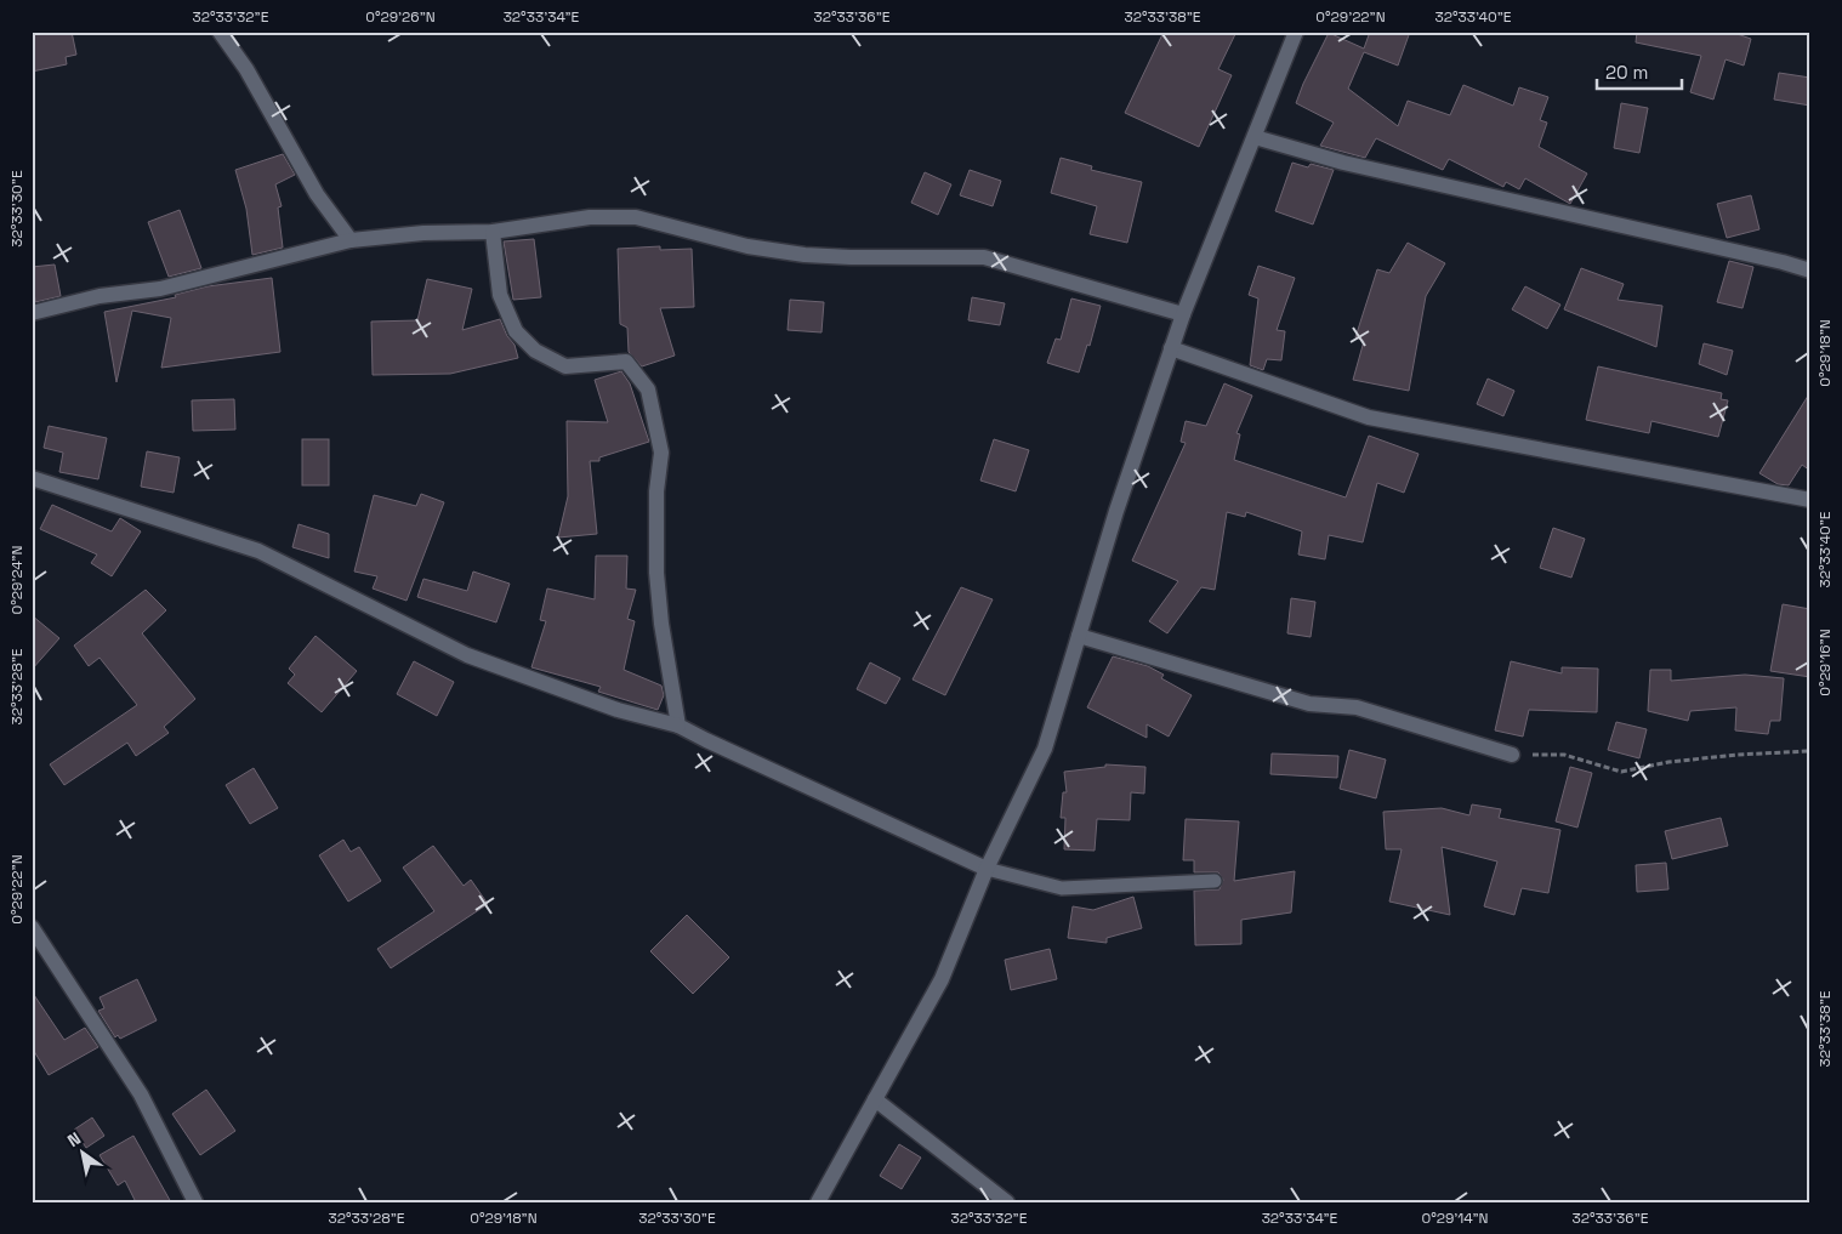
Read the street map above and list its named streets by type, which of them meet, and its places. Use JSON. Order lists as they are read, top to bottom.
{
  "scale_bar": "20 m",
  "north": "top left",
  "coordinates": [
    "32°33'32\"E",
    "0°29'26\"N",
    "32°33'34\"E",
    "32°33'36\"E",
    "32°33'38\"E",
    "0°29'22\"N",
    "32°33'40\"E",
    "32°33'30\"E",
    "0°29'18\"N",
    "0°29'24\"N",
    "0°29'16\"N",
    "32°33'28\"E",
    "0°29'14\"N"
  ]
}
